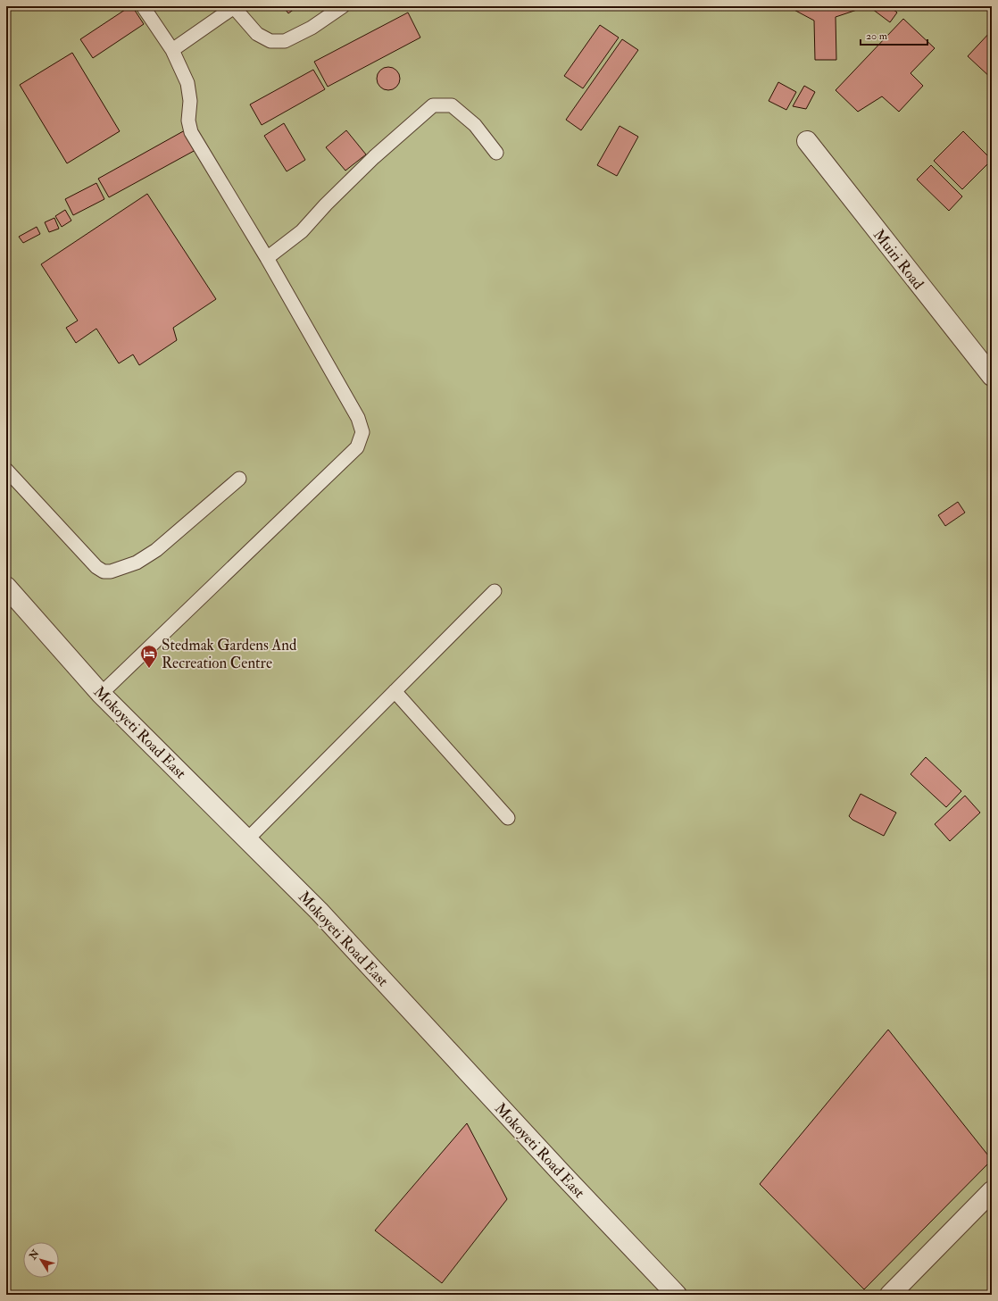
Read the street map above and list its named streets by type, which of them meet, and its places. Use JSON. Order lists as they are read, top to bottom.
{
  "streets": {
    "street": ["Muiri Road", "Mokoyeti Road East"]
  },
  "places": {
    "hotel": ["Stedmak Gardens And Recreation Centre"]
  },
  "scale_bar": "20 m",
  "north": "top left"
}
